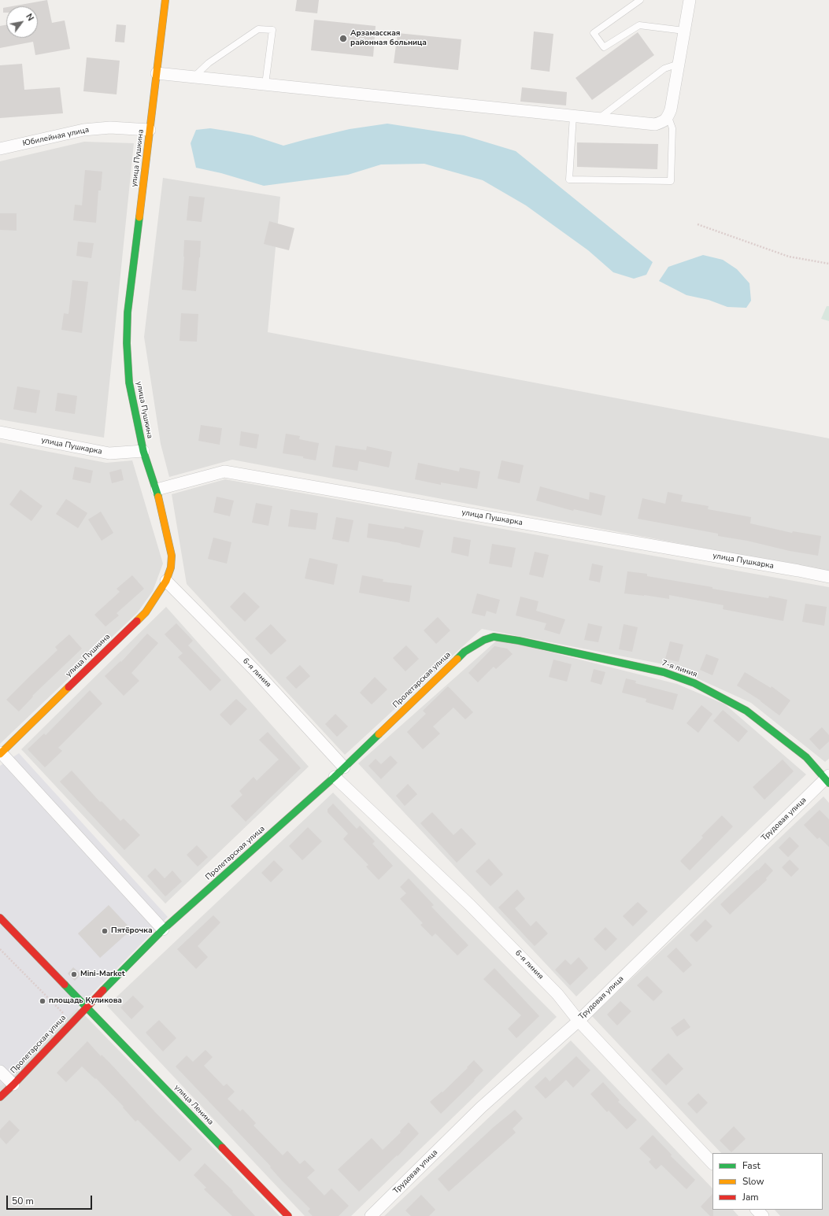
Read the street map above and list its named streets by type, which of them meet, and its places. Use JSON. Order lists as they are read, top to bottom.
{
  "streets": {
    "street": [
      "Юбилейная улица",
      "улица Пушкина",
      "улица Пушкарка",
      "7-я линия",
      "6-я линия",
      "Пролетарская улица",
      "Трудовая улица",
      "улица Ленина"
    ]
  },
  "crossings": [
    ["Юбилейная улица", "улица Пушкина"],
    ["улица Пушкина", "улица Пушкарка"],
    ["улица Пушкина", "6-я линия"],
    ["7-я линия", "Пролетарская улица"],
    ["7-я линия", "Трудовая улица"],
    ["6-я линия", "Пролетарская улица"],
    ["6-я линия", "Трудовая улица"],
    ["Пролетарская улица", "улица Ленина"]
  ],
  "places": [
    "Арзамасская районная больница",
    "Пятёрочка",
    "Mini-Market",
    "площадь Куликова"
  ],
  "legend": ["Fast", "Slow", "Jam"],
  "scale_bar": "50 m",
  "north": "top right"
}
